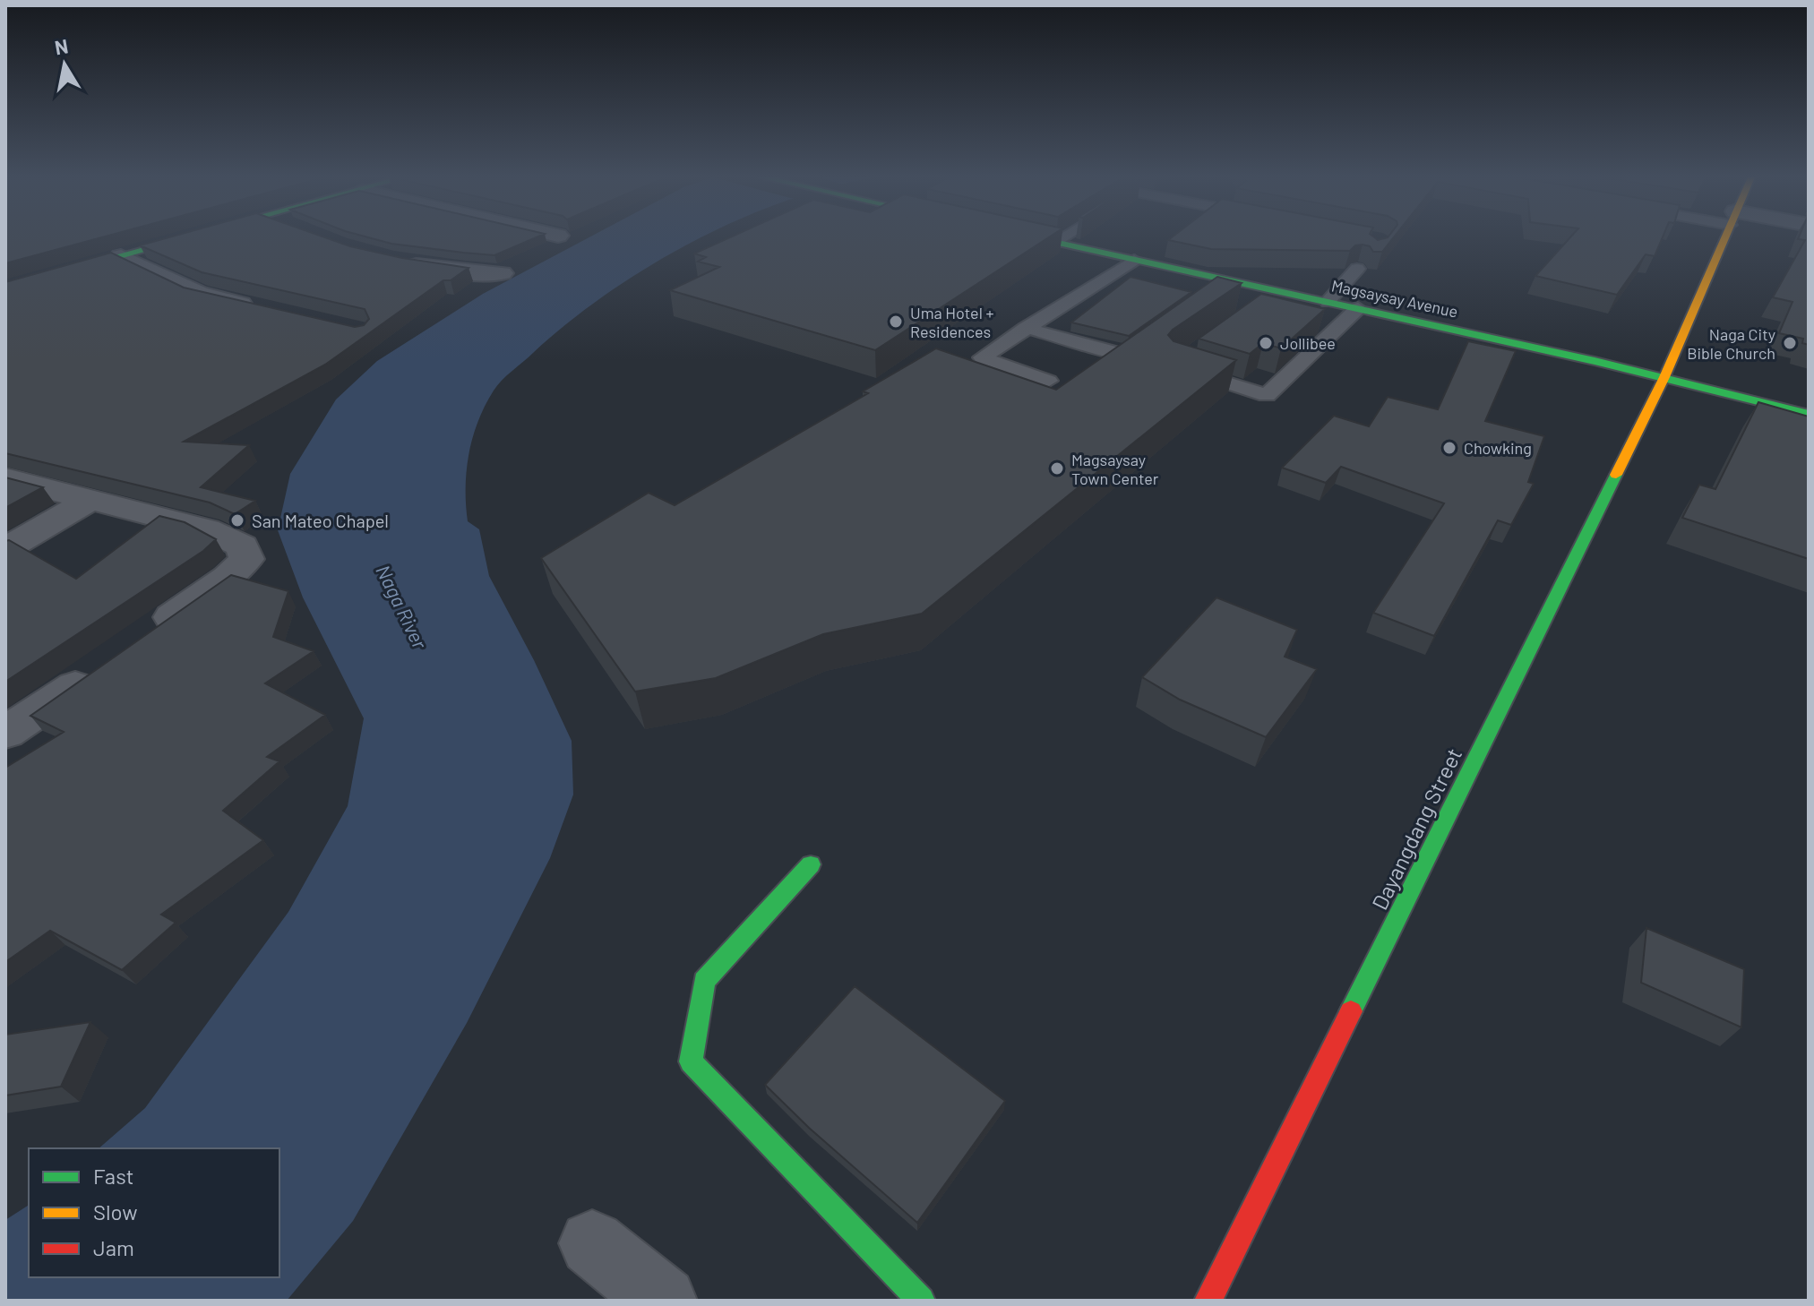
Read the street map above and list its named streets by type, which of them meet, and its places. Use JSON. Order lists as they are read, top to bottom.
{
  "streets": {
    "main road": ["Magsaysay Avenue", "Dayangdang Street"]
  },
  "crossings": [
    ["Magsaysay Avenue", "Dayangdang Street"]
  ],
  "water": ["Naga River"],
  "places": [
    "Uma Hotel + Residences",
    "Jollibee",
    "Naga City Bible Church",
    "Chowking",
    "Magsaysay Town Center",
    "San Mateo Chapel"
  ],
  "legend": ["Fast", "Slow", "Jam"],
  "north": "top"
}
